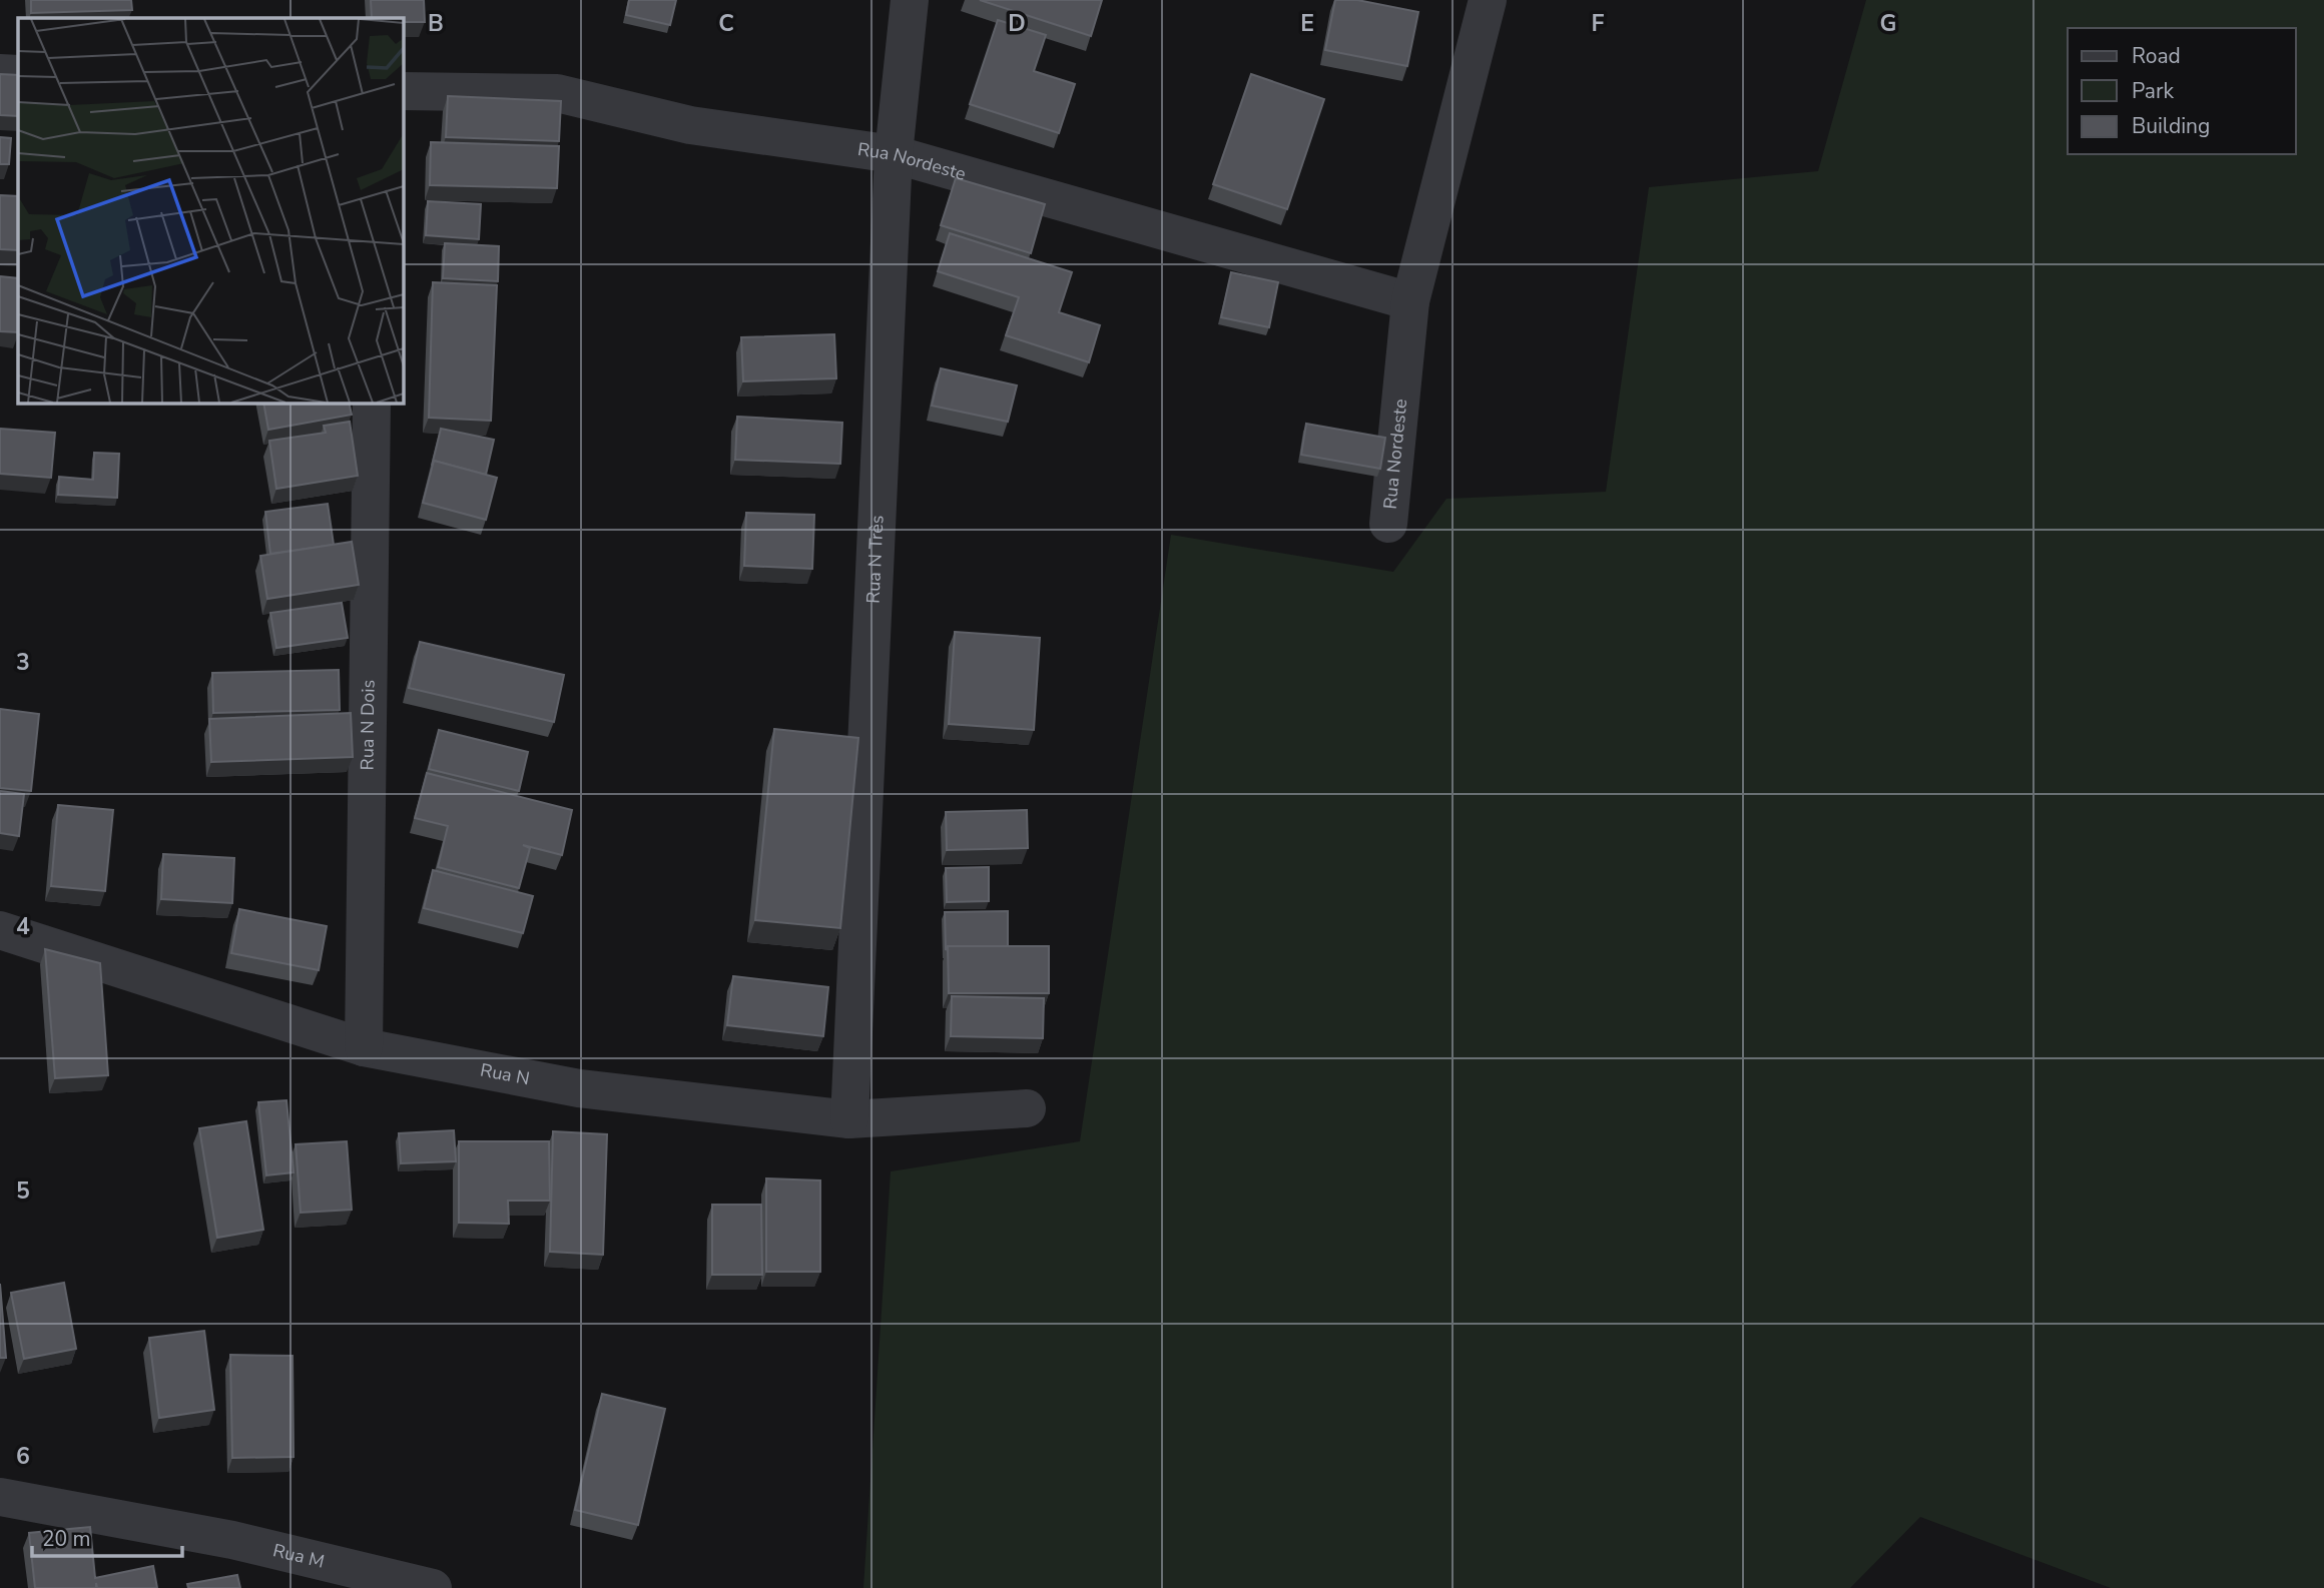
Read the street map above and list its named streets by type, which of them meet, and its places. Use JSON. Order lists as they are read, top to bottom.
{
  "streets": {
    "street": [
      "Rua Nordeste",
      "Rua N Três",
      "Rua N Dois",
      "Rua N",
      "Rua M"
    ]
  },
  "crossings": [
    ["Rua Nordeste", "Rua N Três"],
    ["Rua N Três", "Rua N"],
    ["Rua N Dois", "Rua N"]
  ],
  "legend": ["Road", "Park", "Building"],
  "scale_bar": "20 m",
  "grid": {
    "columns": [
      "B",
      "C",
      "D",
      "E",
      "F",
      "G"
    ],
    "rows": [
      "3",
      "4",
      "5",
      "6"
    ]
  }
}
